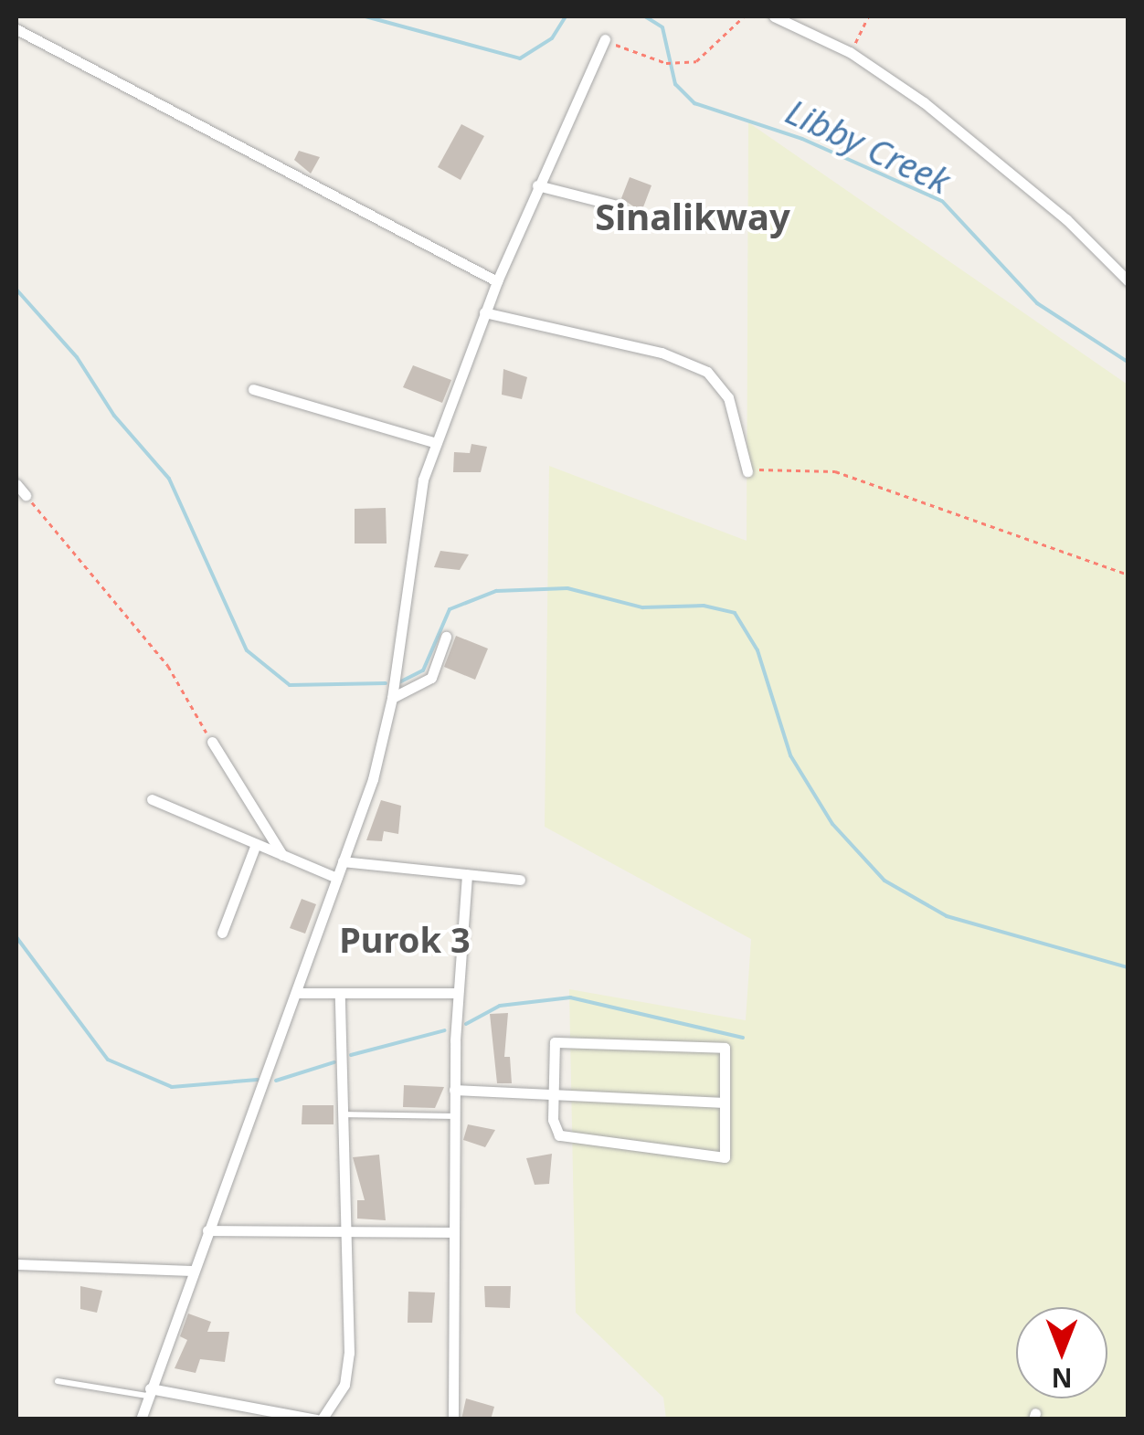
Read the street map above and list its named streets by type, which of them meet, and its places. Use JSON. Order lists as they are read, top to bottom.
{
  "districts": ["Sinalikway", "Purok 3"],
  "water": ["Libby Creek"],
  "north": "bottom"
}
